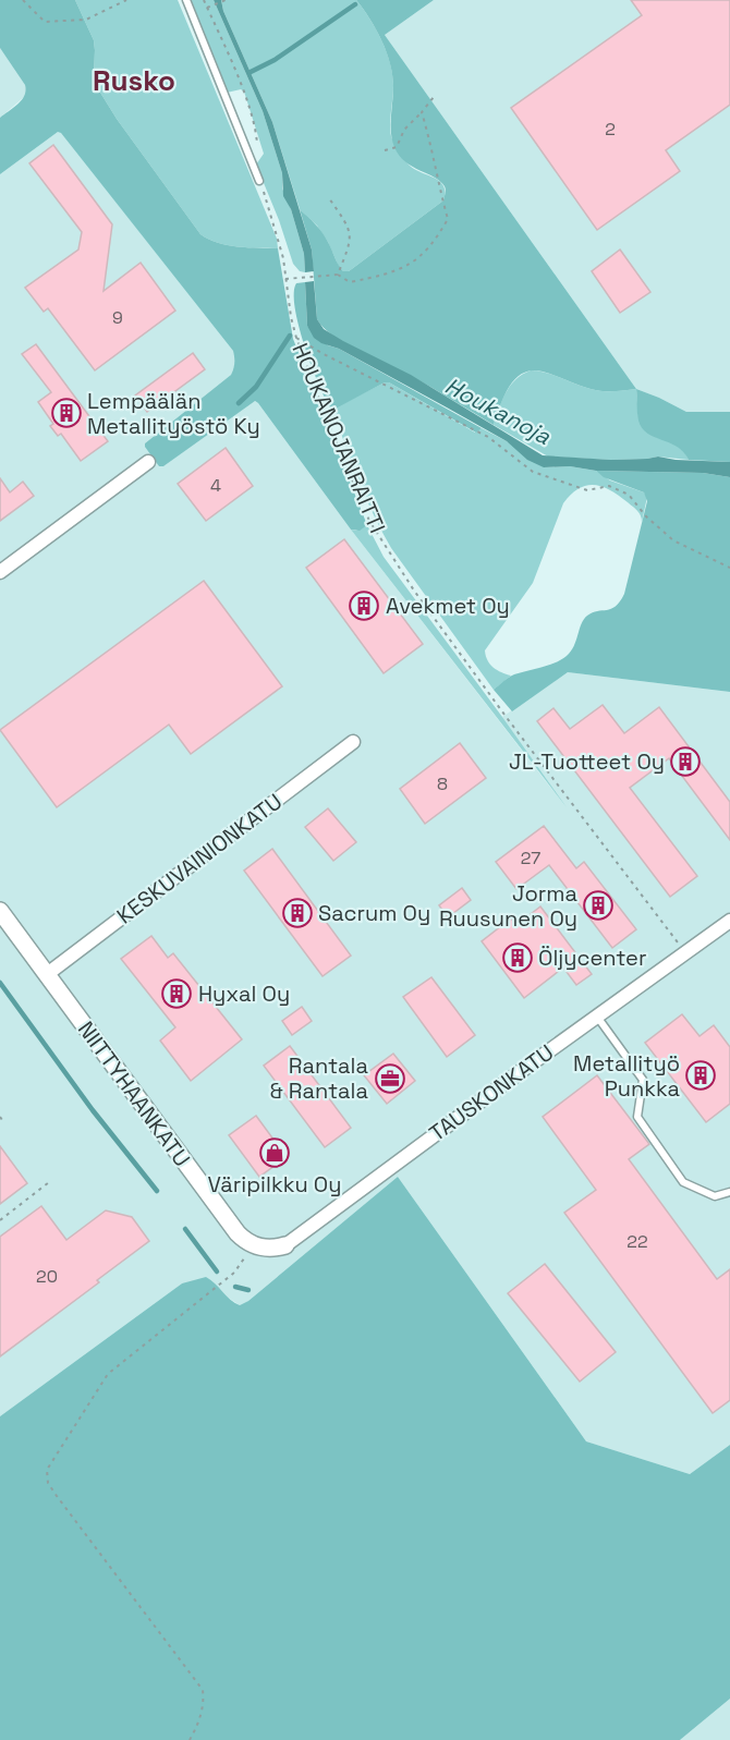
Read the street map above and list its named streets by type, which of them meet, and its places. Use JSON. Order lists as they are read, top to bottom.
{
  "streets": {
    "street": ["KESKUVAINIONKATU", "TAUSKONKATU", "NIITTYHAANKATU"],
    "path": ["HOUKANOJANRAITTI"]
  },
  "crossings": [
    ["HOUKANOJANRAITTI", "TAUSKONKATU"],
    ["KESKUVAINIONKATU", "NIITTYHAANKATU"]
  ],
  "districts": ["Rusko"],
  "water": ["Houkanoja"],
  "places": {
    "building": [
      "Lempäälän Metallityöstö Ky",
      "Avekmet Oy",
      "JL-Tuotteet Oy",
      "Jorma Ruusunen Oy",
      "Sacrum Oy",
      "Öljycenter",
      "Hyxal Oy",
      "Metallityö Punkka"
    ],
    "office": ["Rantala & Rantala"],
    "shop": ["Väripilkku Oy"]
  },
  "house_numbers": [
    "2",
    "9",
    "4",
    "8",
    "27",
    "22",
    "20"
  ]
}
